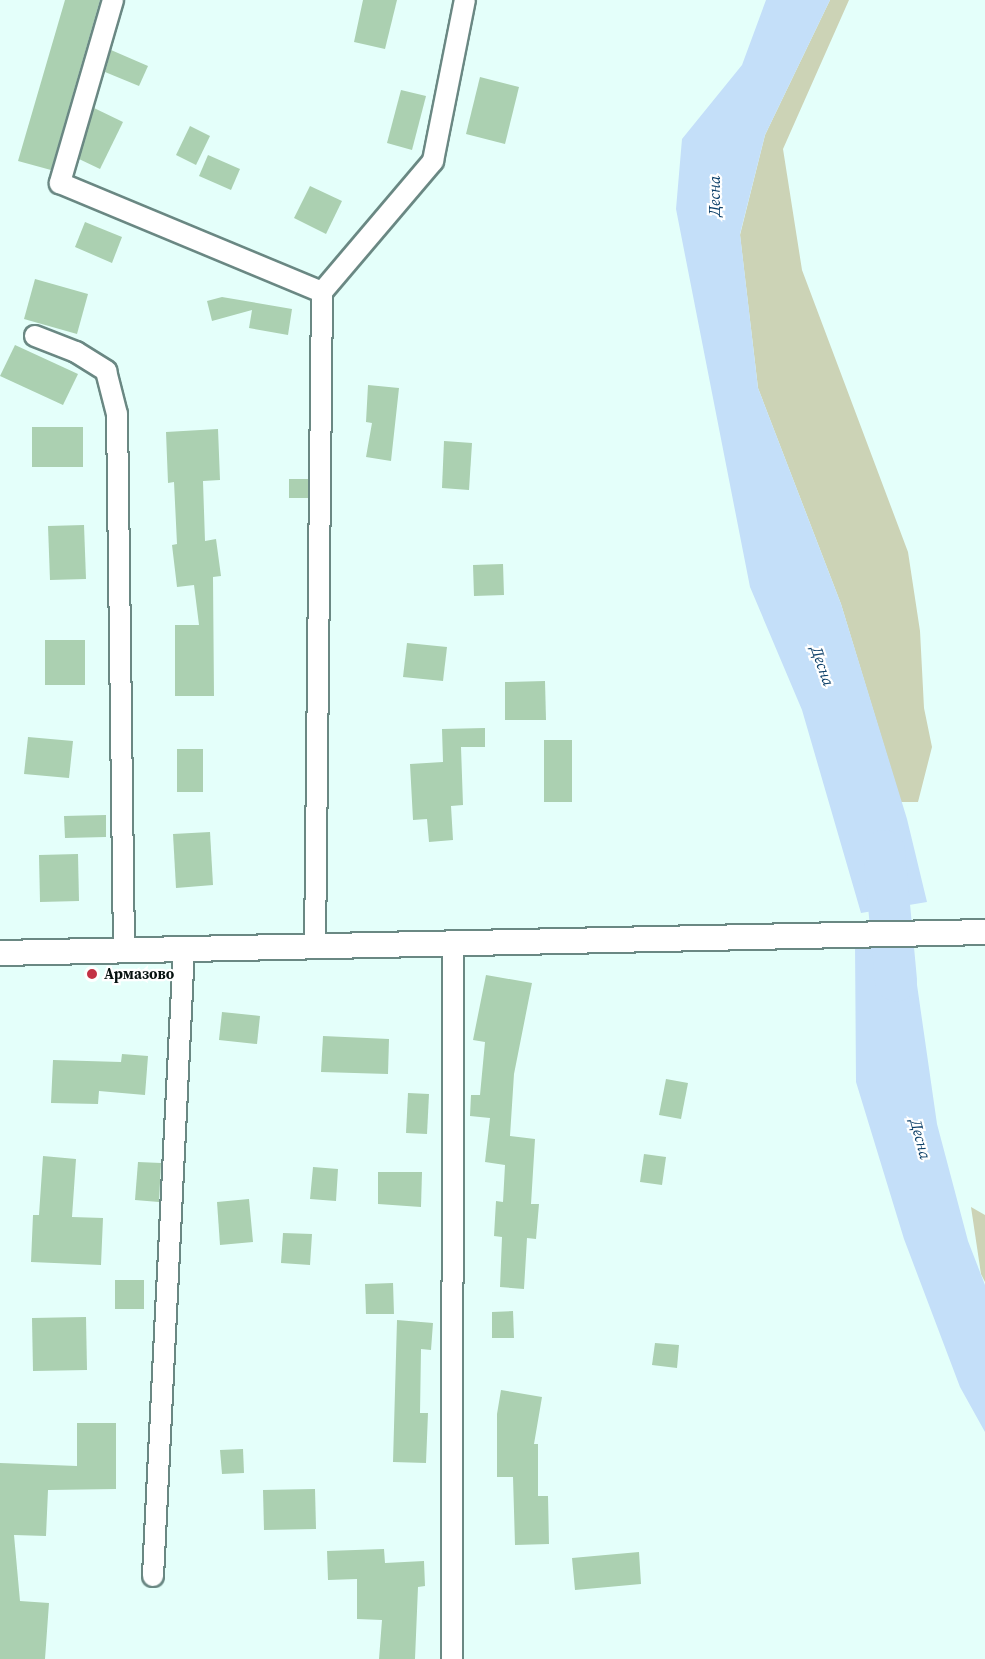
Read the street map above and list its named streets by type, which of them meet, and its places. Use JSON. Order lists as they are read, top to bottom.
{
  "water": ["Десна"],
  "places": ["Армазово"]
}
